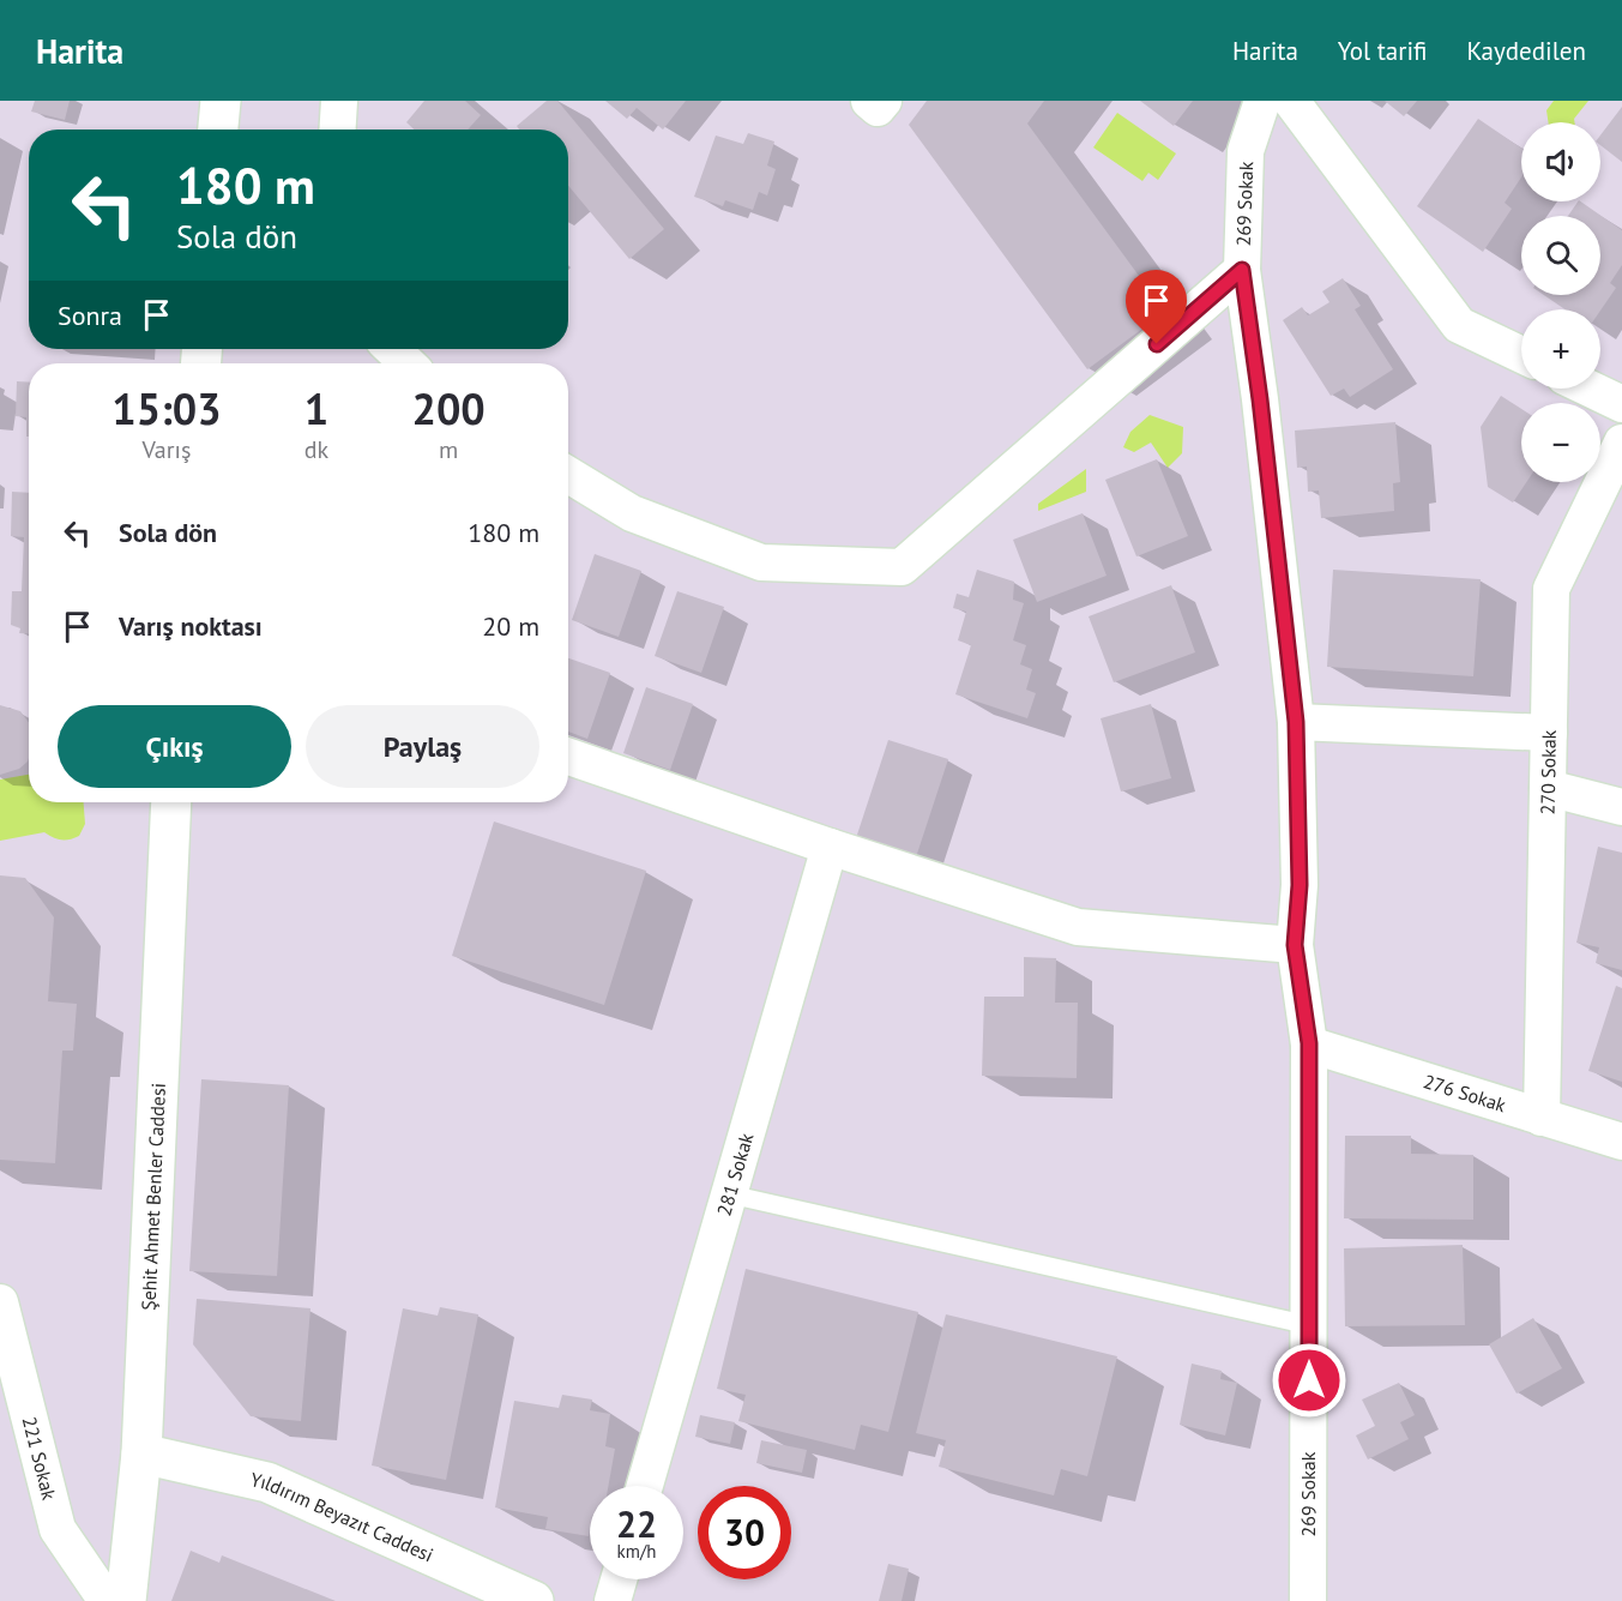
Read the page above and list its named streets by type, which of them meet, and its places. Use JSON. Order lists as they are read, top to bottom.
{
  "streets": {
    "street": [
      "269 Sokak",
      "270 Sokak",
      "276 Sokak",
      "281 Sokak",
      "Şehit Ahmet Benler Caddesi",
      "221 Sokak",
      "Yıldırım Beyazıt Caddesi"
    ]
  },
  "crossings": [
    ["269 Sokak", "276 Sokak"],
    ["270 Sokak", "276 Sokak"],
    ["Şehit Ahmet Benler Caddesi", "Yıldırım Beyazıt Caddesi"]
  ],
  "page": {
    "header": "Harita",
    "nav": ["Harita", "Yol tarifi", "Kaydedilen"],
    "map_buttons": ["+", "−"],
    "turn": ["180 m", "Sola dön"],
    "then": "Sonra",
    "eta": [
      "15:03",
      "Varış",
      "1",
      "dk",
      "200",
      "m"
    ],
    "list": [
      {
        "name": "Sola dön",
        "value": "180 m"
      },
      {
        "name": "Varış noktası",
        "value": "20 m"
      }
    ],
    "buttons": ["Çıkış", "Paylaş"],
    "speed": "22 km/h",
    "limit": "30"
  }
}
